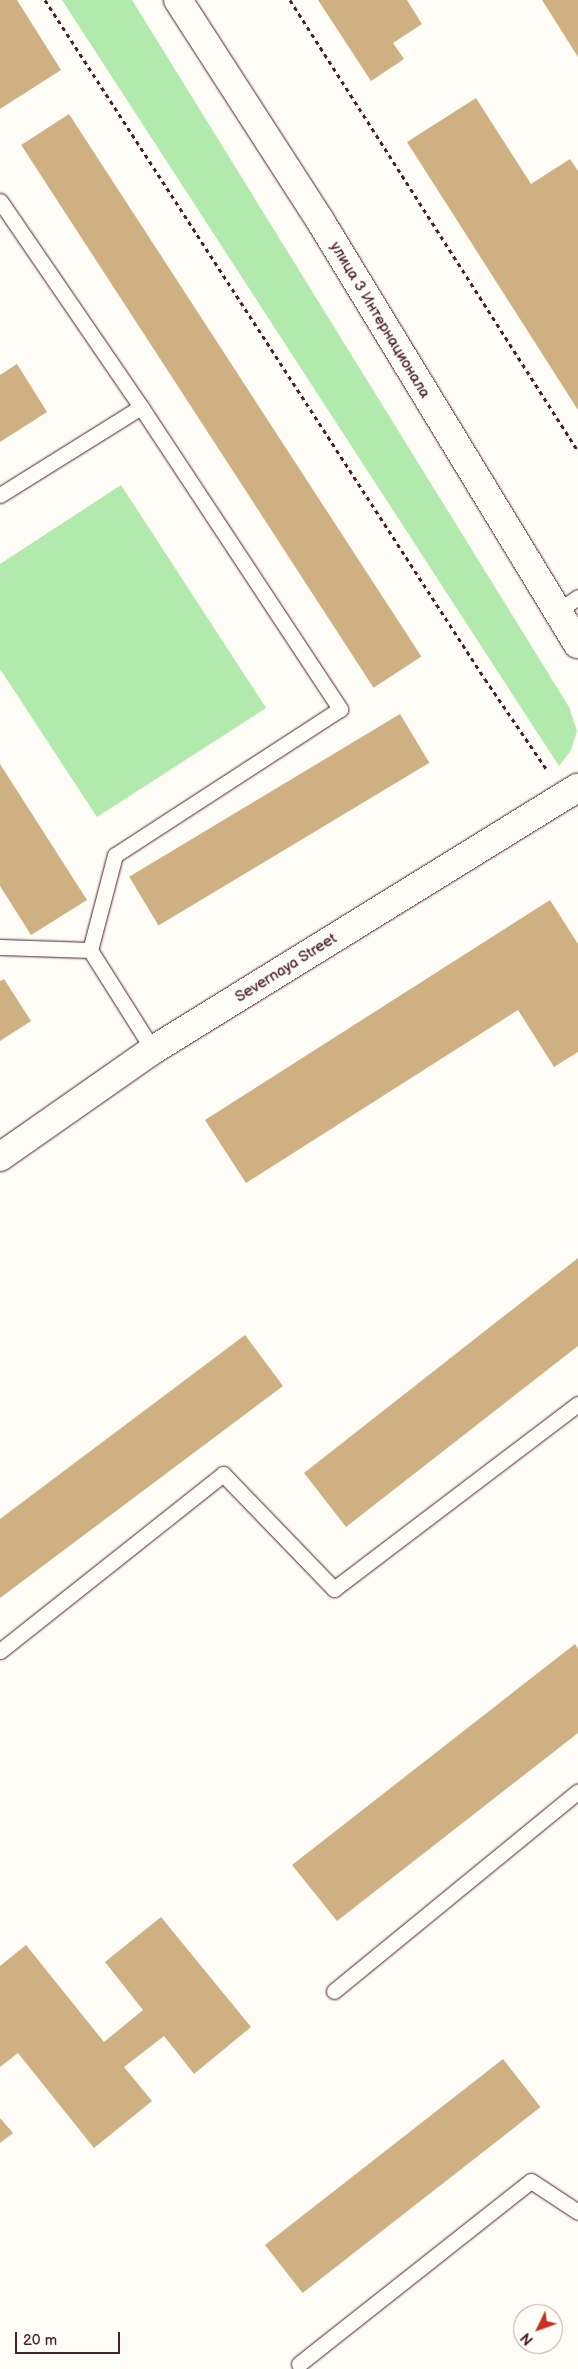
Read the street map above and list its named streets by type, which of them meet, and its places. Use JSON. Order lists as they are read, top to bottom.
{
  "streets": {
    "main road": ["улица 3 Интернационала", "Severnaya Street"]
  },
  "scale_bar": "20 m",
  "north": "bottom left"
}
